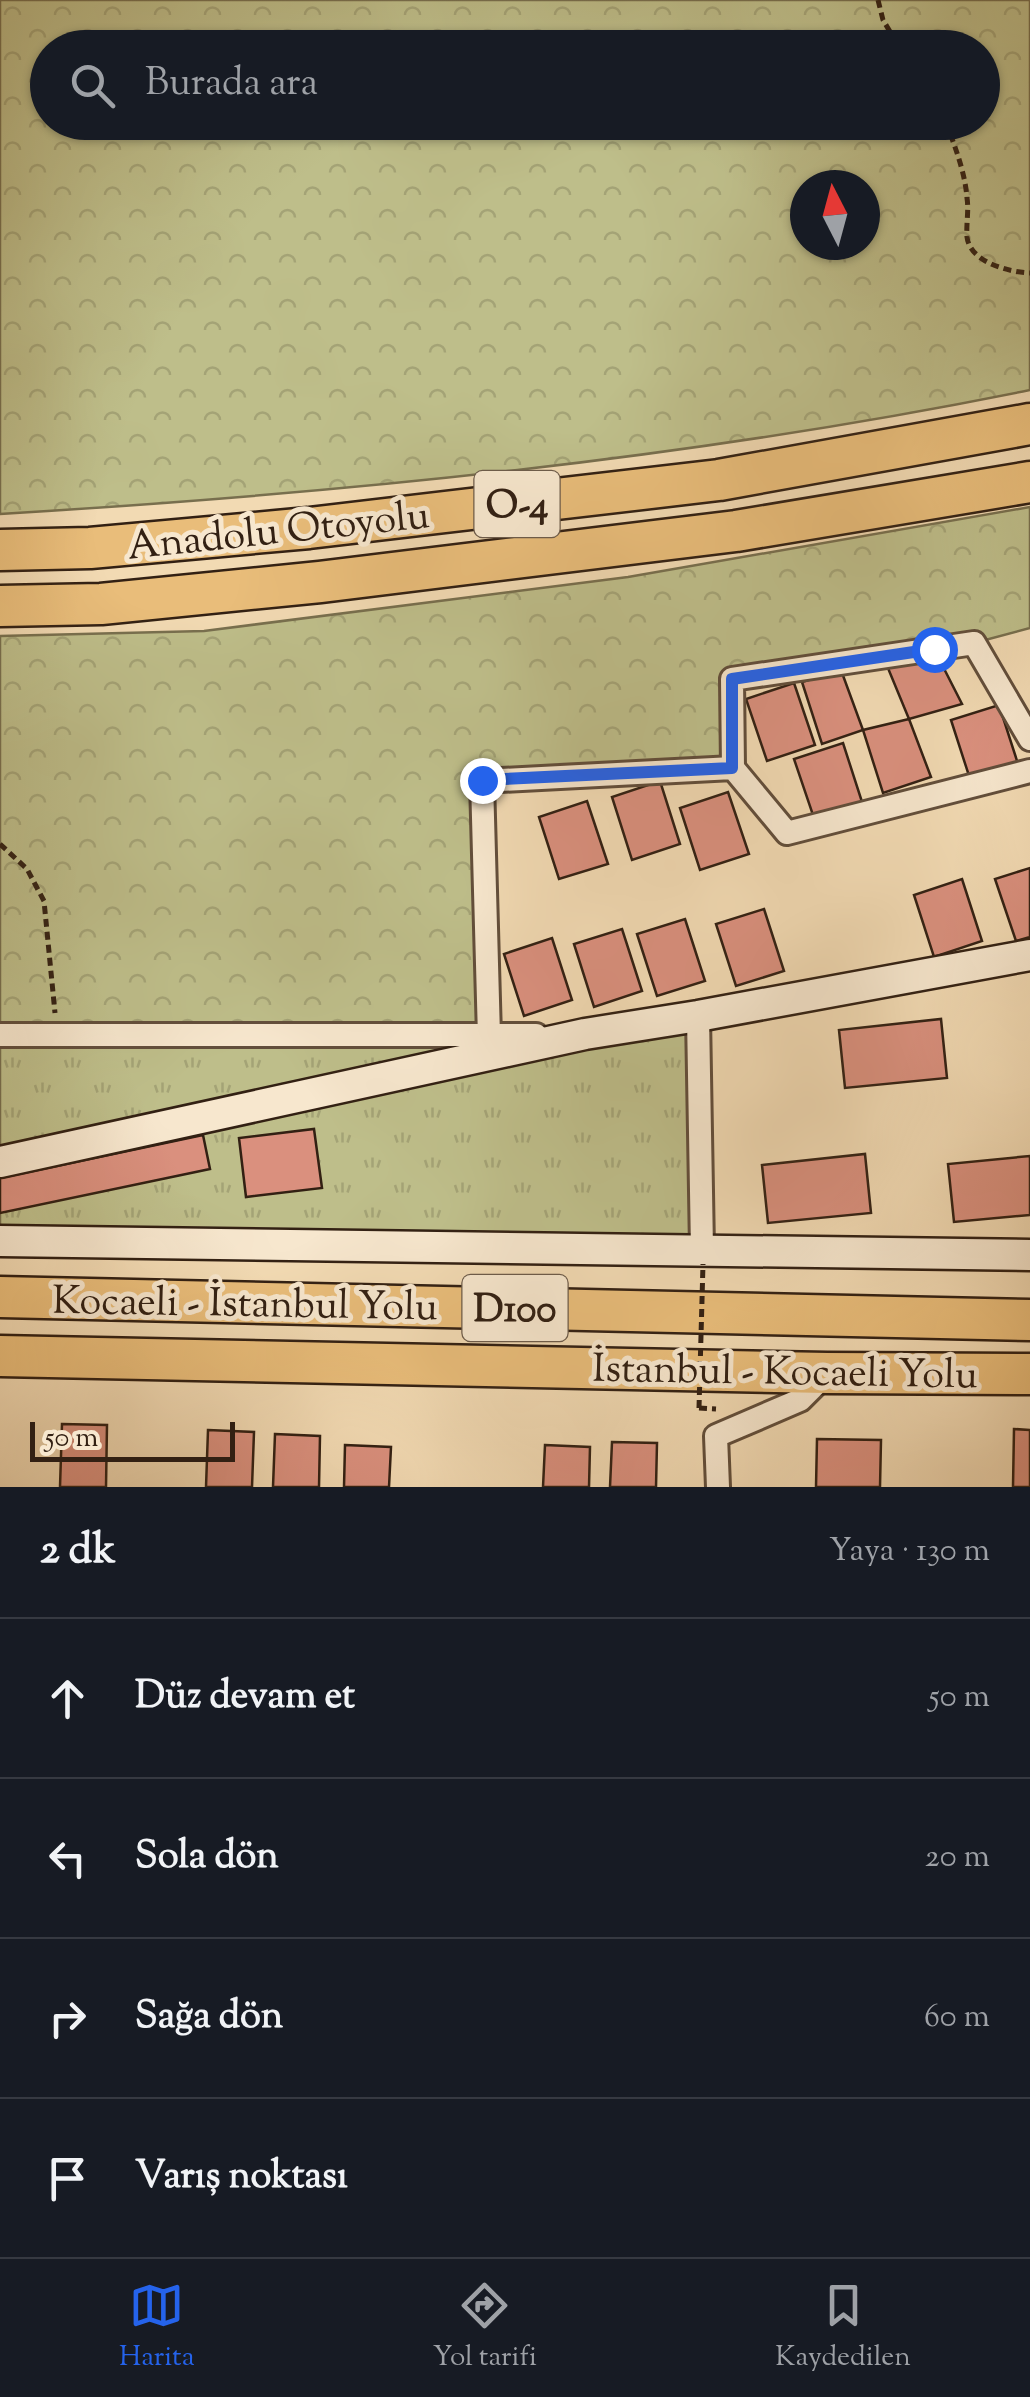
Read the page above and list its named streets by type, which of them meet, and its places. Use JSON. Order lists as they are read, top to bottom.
{
  "streets": {
    "highway": [
      "O-4",
      "Anadolu Otoyolu",
      "Kocaeli - İstanbul Yolu",
      "D100",
      "İstanbul - Kocaeli Yolu"
    ]
  },
  "scale_bar": "50 m",
  "north": "top",
  "page": {
    "search": "Burada ara",
    "scale": "50 m",
    "heading": ["2 dk", "Yaya · 130 m"],
    "list": [
      ["Düz devam et", "50 m"],
      ["Sola dön", "20 m"],
      ["Sağa dön", "60 m"],
      "Varış noktası"
    ],
    "nav": ["Harita", "Yol tarifi", "Kaydedilen"]
  }
}
